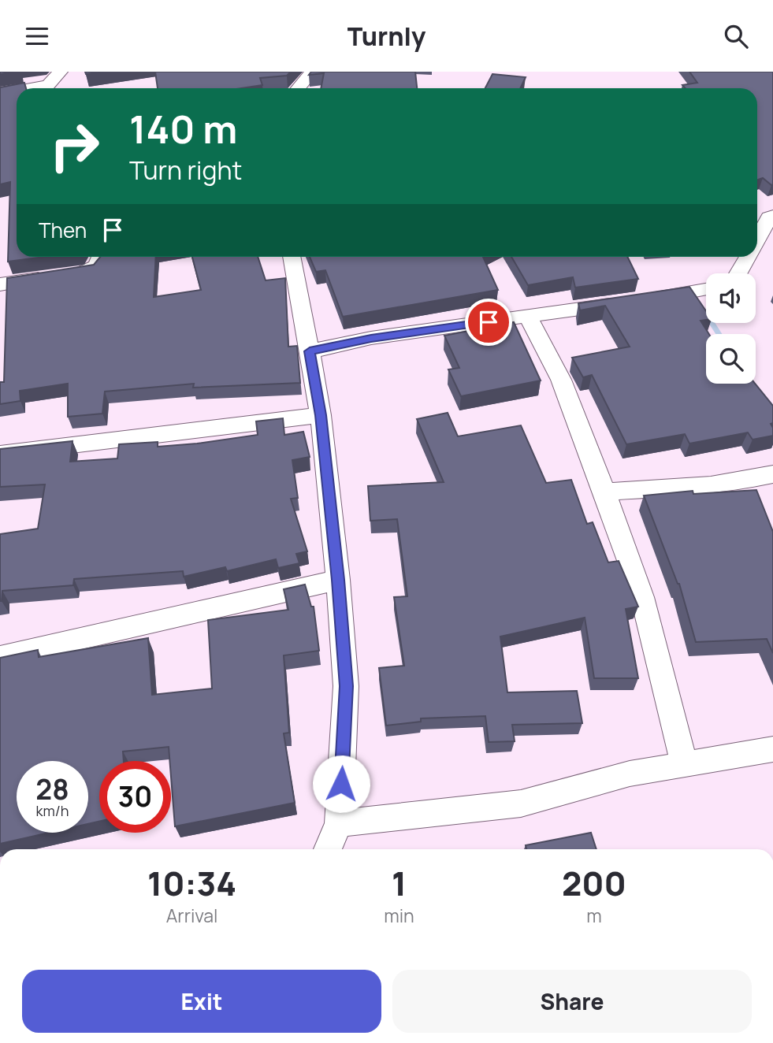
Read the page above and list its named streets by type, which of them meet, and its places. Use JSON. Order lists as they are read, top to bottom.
{
  "page": {
    "header": "Turnly",
    "turn": ["140 m", "Turn right"],
    "then": "Then",
    "speed": "28 km/h",
    "limit": "30",
    "eta": [
      "10:34",
      "Arrival",
      "1",
      "min",
      "200",
      "m"
    ],
    "buttons": ["Exit", "Share"]
  }
}
